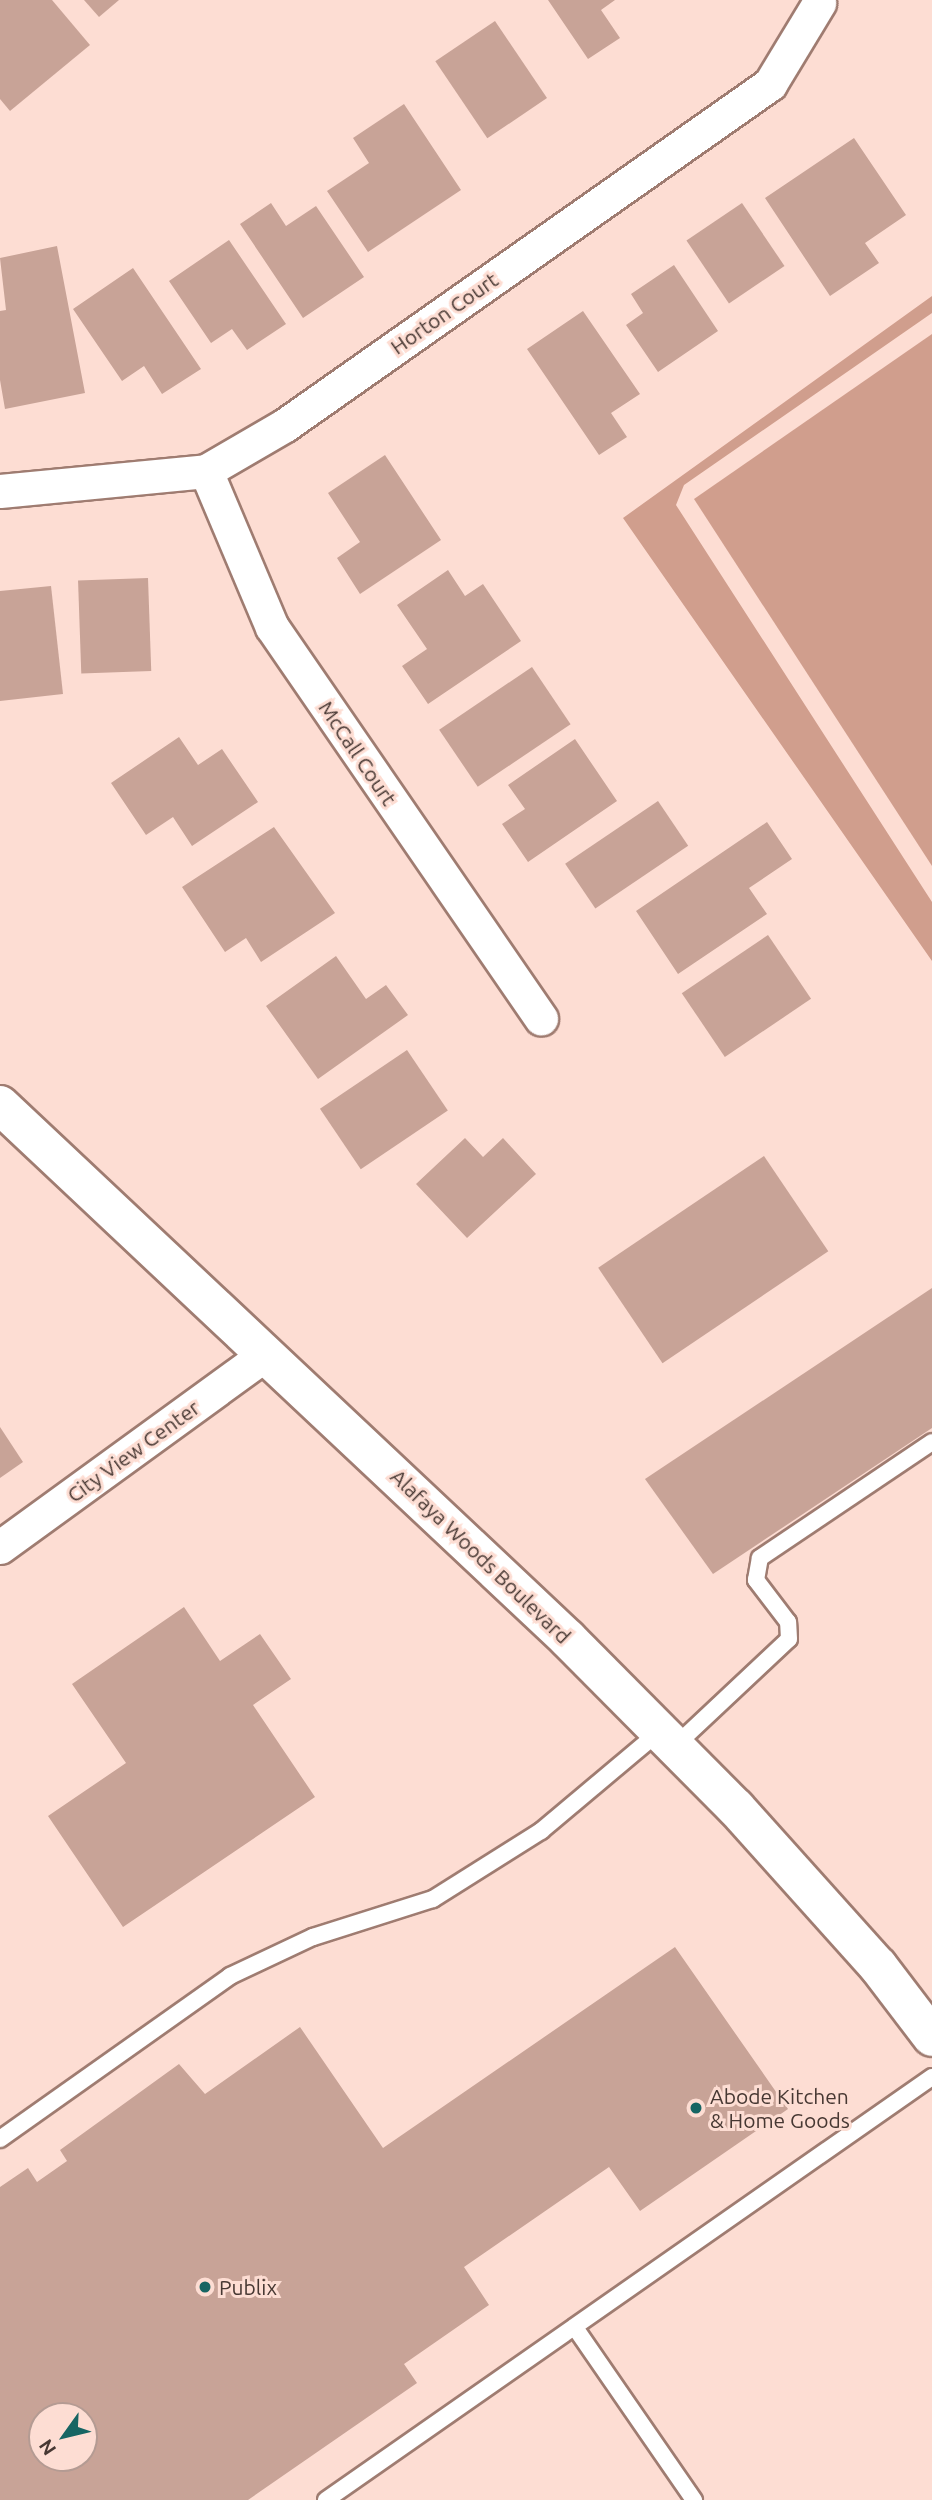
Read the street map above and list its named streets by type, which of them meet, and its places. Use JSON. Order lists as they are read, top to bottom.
{
  "streets": {
    "street": [
      "Horton Court",
      "McCall Court",
      "City View Center",
      "Alafaya Woods Boulevard"
    ]
  },
  "crossings": [
    ["Horton Court", "McCall Court"],
    ["City View Center", "Alafaya Woods Boulevard"]
  ],
  "places": ["Abode Kitchen & Home Goods", "Publix"],
  "north": "bottom left"
}
